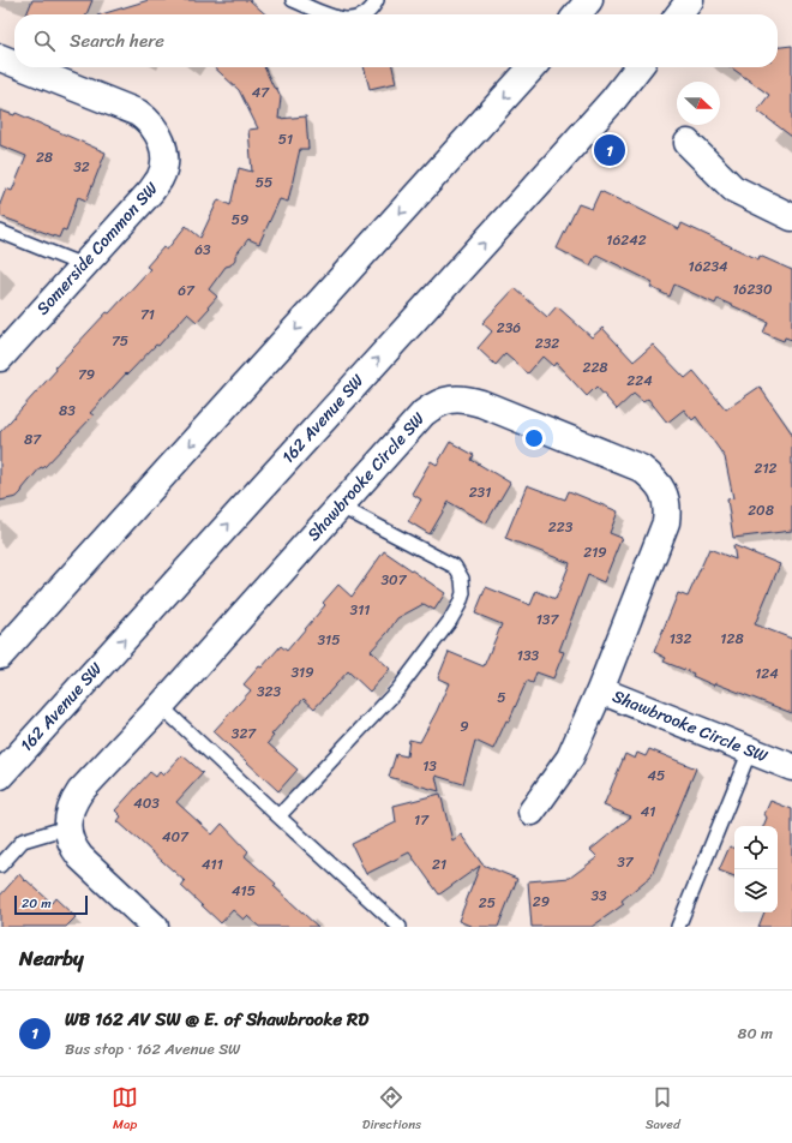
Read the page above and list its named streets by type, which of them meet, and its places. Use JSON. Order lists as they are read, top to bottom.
{
  "streets": {
    "street": ["Somerside Common SW", "162 Avenue SW", "Shawbrooke Circle SW"]
  },
  "house_numbers": [
    "47",
    "51",
    "28",
    "32",
    "55",
    "59",
    "16242",
    "63",
    "16234",
    "16230",
    "67",
    "71",
    "236",
    "75",
    "232",
    "228",
    "79",
    "224",
    "83",
    "87",
    "212",
    "231",
    "208",
    "223",
    "219",
    "307",
    "311",
    "137",
    "132",
    "128",
    "315",
    "133",
    "319",
    "124",
    "323",
    "5",
    "9",
    "327",
    "13",
    "45",
    "403",
    "41",
    "17",
    "407",
    "37",
    "411",
    "21",
    "415",
    "33",
    "29",
    "25"
  ],
  "scale_bar": "20 m",
  "north": "right",
  "page": {
    "search": "Search here",
    "pins": "1",
    "scale": "20 m",
    "heading": "Nearby",
    "list": [
      {
        "mark": "1",
        "name": "WB 162 AV SW @ E. of Shawbrooke RD",
        "note": "Bus stop · 162 Avenue SW",
        "value": "80 m"
      }
    ],
    "nav": ["Map", "Directions", "Saved"]
  }
}
